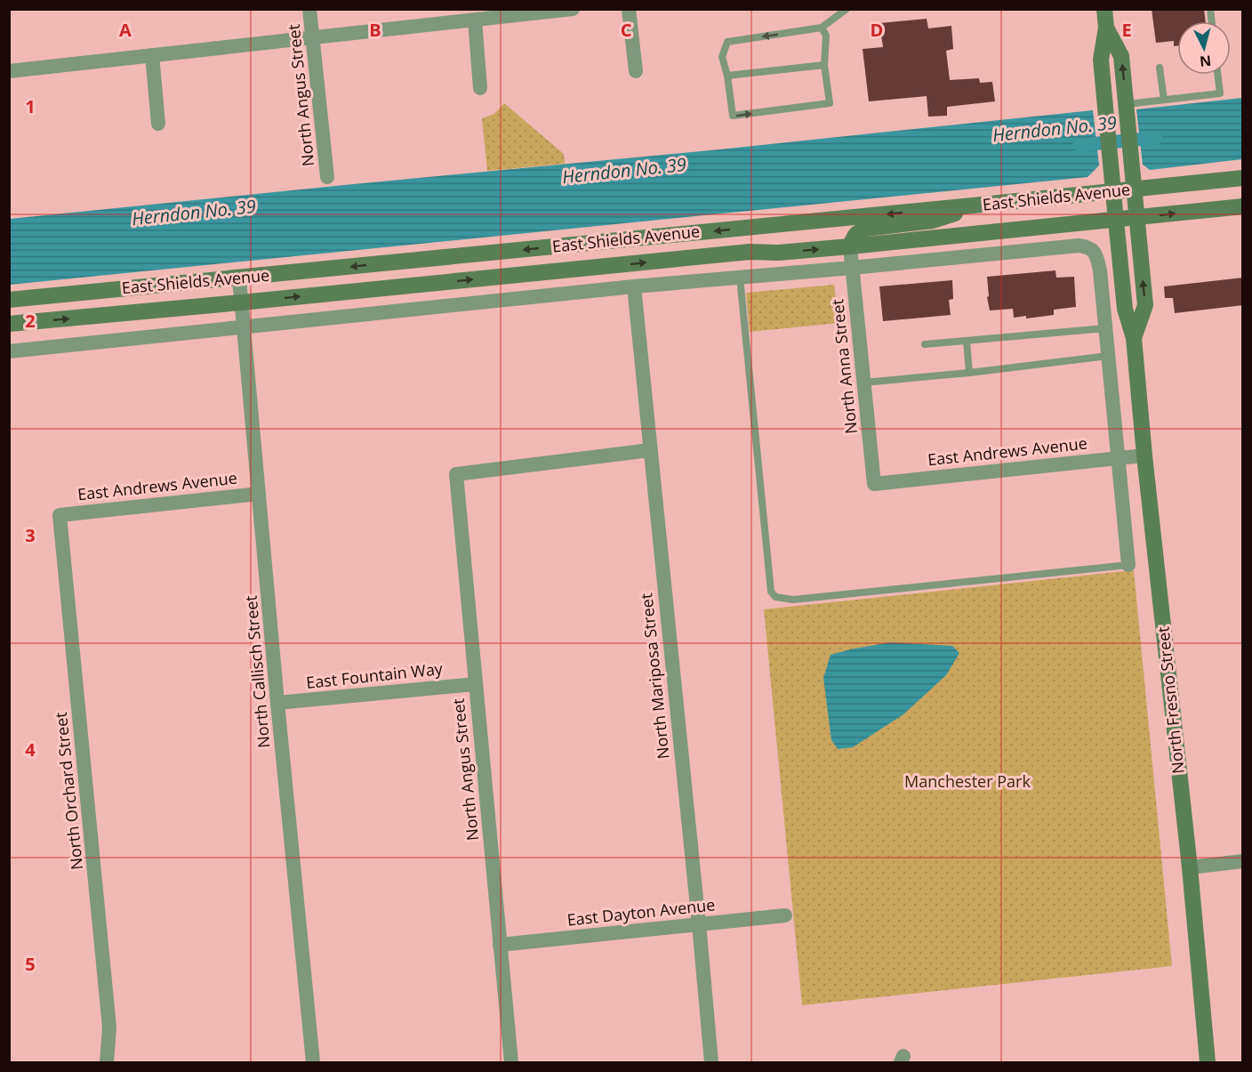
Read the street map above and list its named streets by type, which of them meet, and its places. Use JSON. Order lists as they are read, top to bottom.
{
  "streets": {
    "main road": ["East Shields Avenue", "North Fresno Street"],
    "street": [
      "North Angus Street",
      "North Anna Street",
      "East Andrews Avenue",
      "North Callisch Street",
      "East Fountain Way",
      "North Mariposa Street",
      "North Orchard Street",
      "East Dayton Avenue"
    ]
  },
  "crossings": [
    ["North Angus Street", "East Fountain Way"],
    ["North Angus Street", "North Mariposa Street"],
    ["North Angus Street", "East Dayton Avenue"],
    ["East Shields Avenue", "North Anna Street"],
    ["East Shields Avenue", "North Callisch Street"],
    ["East Shields Avenue", "North Fresno Street"],
    ["North Anna Street", "East Andrews Avenue"],
    ["East Andrews Avenue", "North Callisch Street"],
    ["East Andrews Avenue", "North Fresno Street"],
    ["East Andrews Avenue", "North Orchard Street"],
    ["North Callisch Street", "East Fountain Way"],
    ["North Mariposa Street", "East Dayton Avenue"]
  ],
  "water": ["Herndon No. 39"],
  "parks": ["Manchester Park"],
  "north": "bottom",
  "grid": {
    "columns": [
      "A",
      "B",
      "C",
      "D",
      "E"
    ],
    "rows": [
      "1",
      "2",
      "3",
      "4",
      "5"
    ]
  }
}
